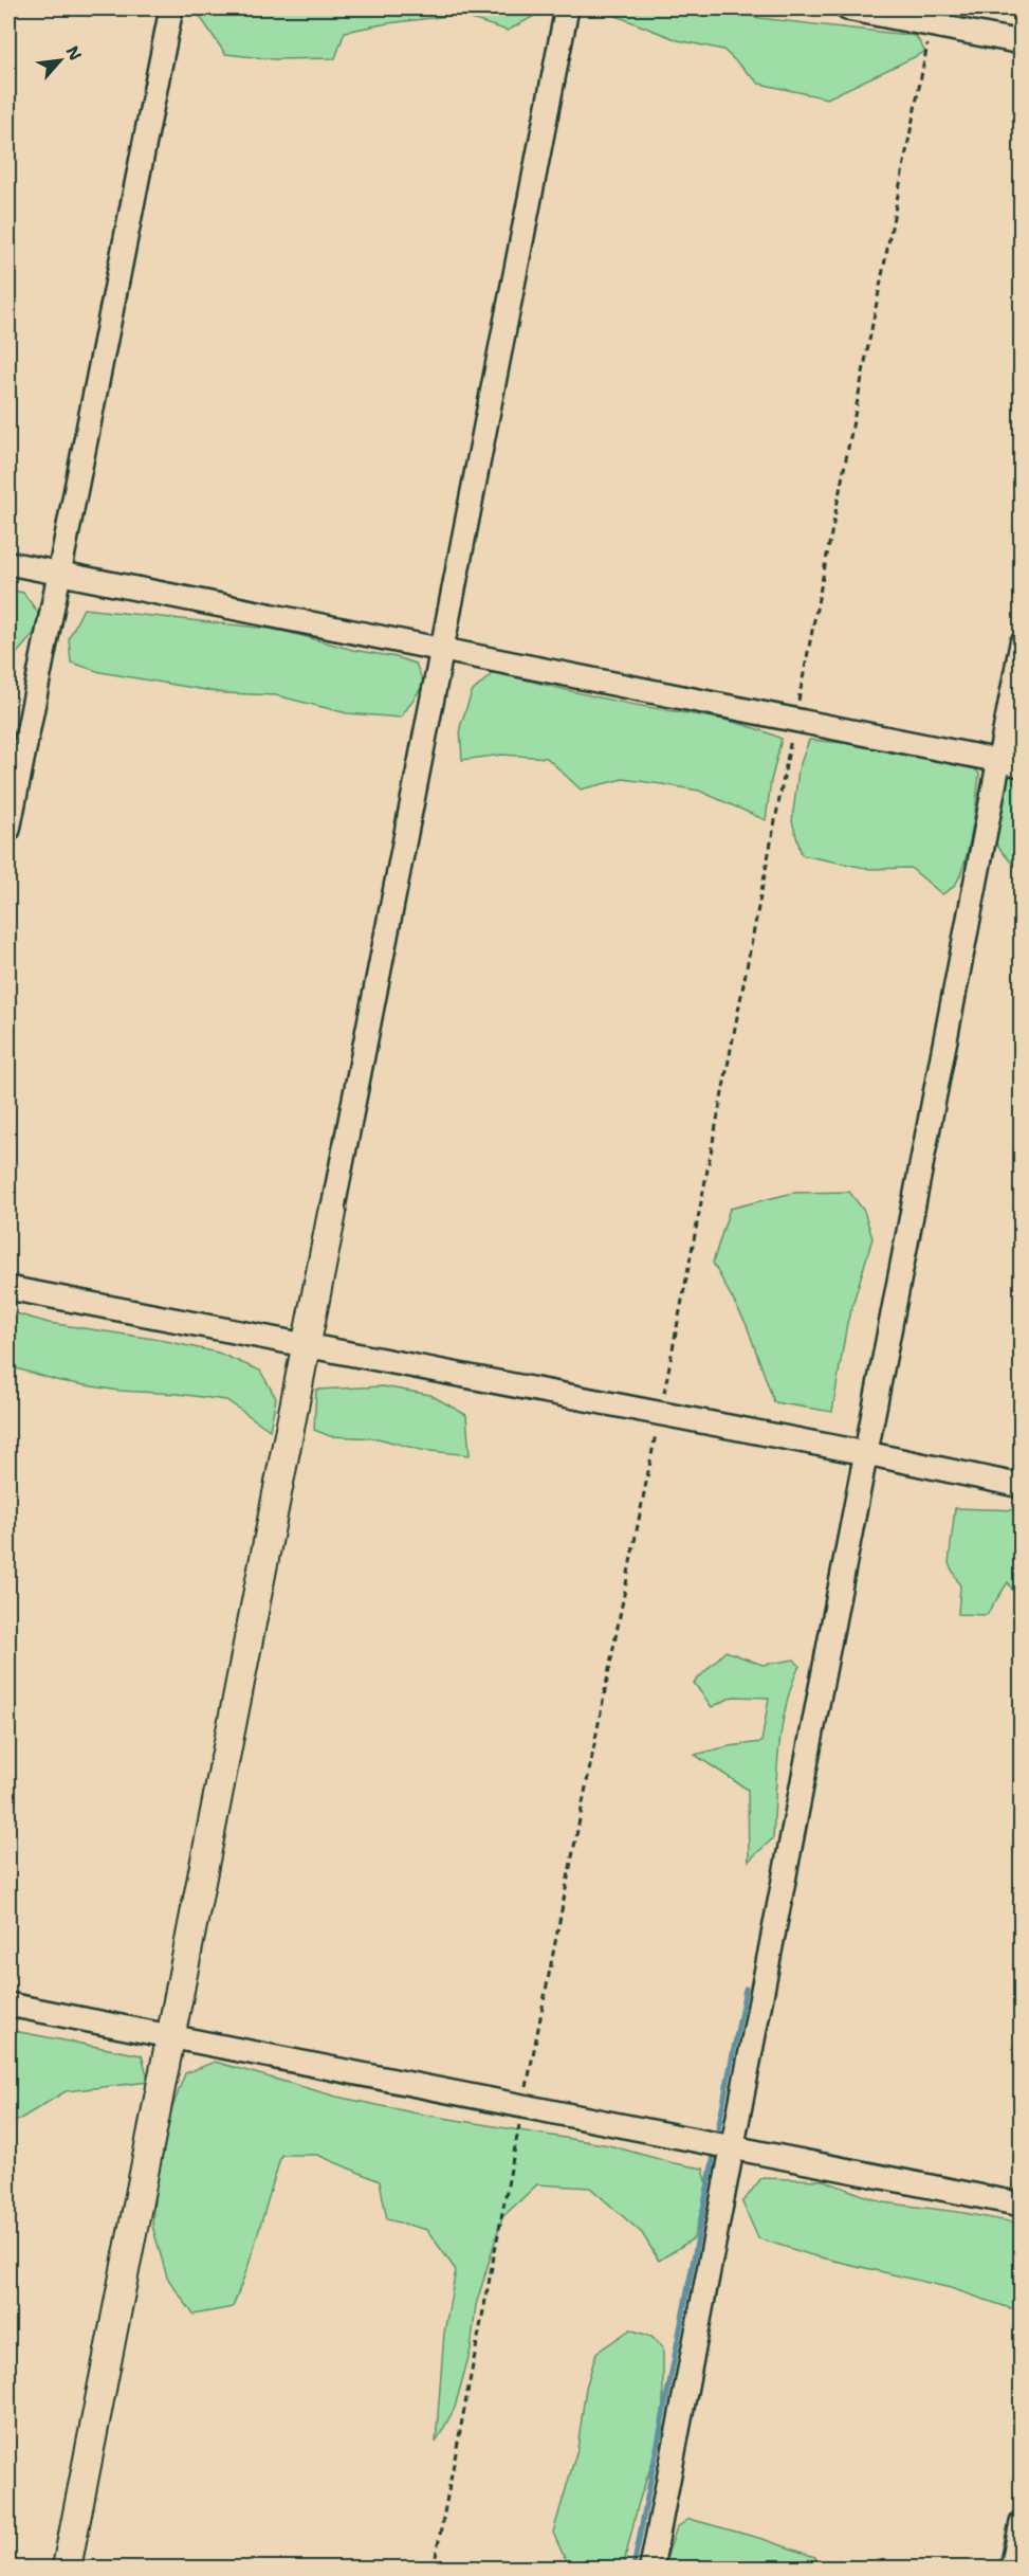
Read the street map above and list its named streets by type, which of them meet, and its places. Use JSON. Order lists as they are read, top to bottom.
{
  "north": "top right"
}
